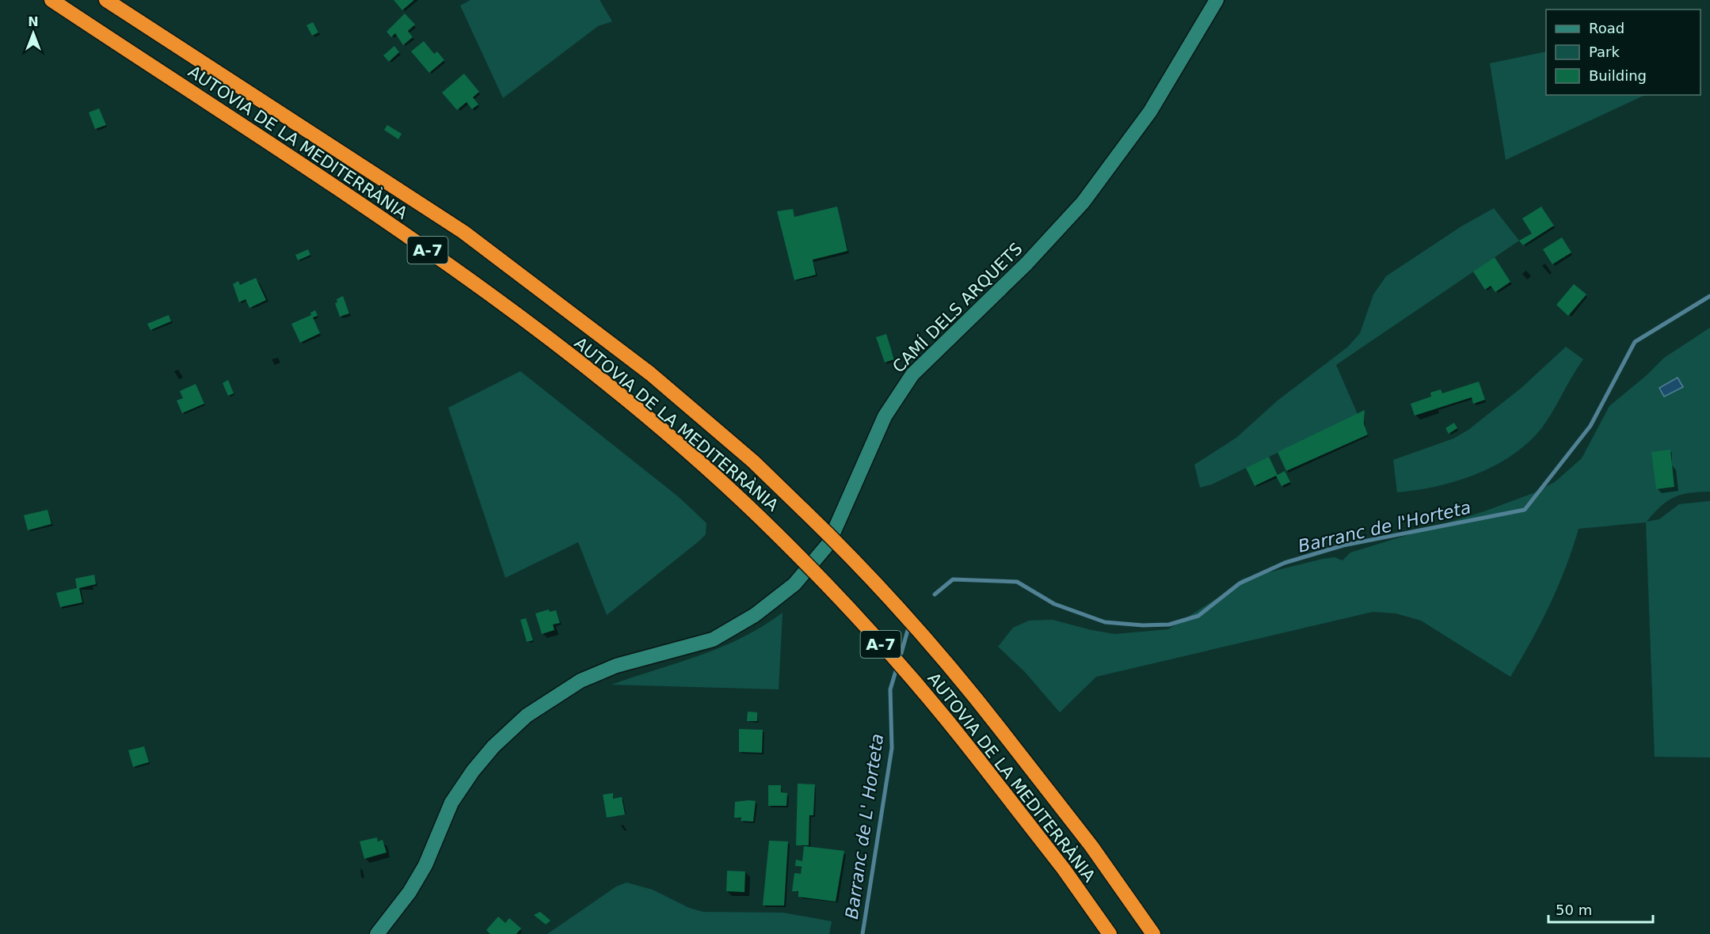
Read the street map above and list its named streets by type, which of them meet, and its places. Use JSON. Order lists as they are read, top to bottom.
{
  "streets": {
    "highway": ["AUTOVIA DE LA MEDITERRÀNIA", "A-7"],
    "street": ["CAMÍ DELS ARQUETS"]
  },
  "water": ["Barranc de l'Horteta", "Barranc de L' Horteta"],
  "legend": ["Road", "Park", "Building"],
  "scale_bar": "50 m",
  "north": "top"
}
